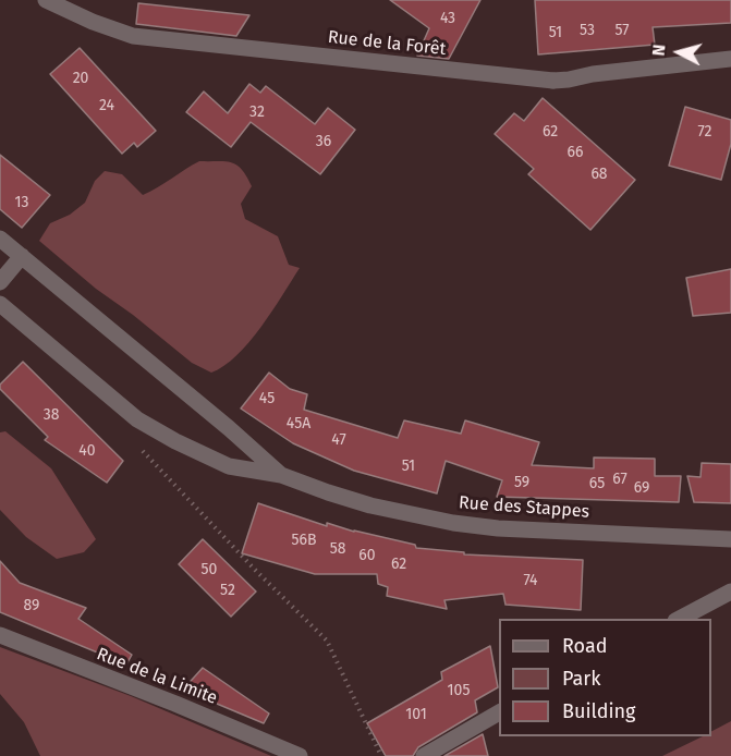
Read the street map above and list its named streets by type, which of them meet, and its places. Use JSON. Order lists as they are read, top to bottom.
{
  "streets": {
    "street": ["Rue de la Forêt", "Rue des Stappes", "Rue de la Limite"]
  },
  "house_numbers": [
    "43",
    "53",
    "57",
    "51",
    "20",
    "24",
    "32",
    "62",
    "72",
    "36",
    "66",
    "68",
    "13",
    "45",
    "38",
    "45A",
    "47",
    "40",
    "51",
    "67",
    "59",
    "65",
    "69",
    "56B",
    "58",
    "60",
    "62",
    "50",
    "74",
    "52",
    "89",
    "105",
    "101"
  ],
  "legend": ["Road", "Park", "Building"],
  "north": "left"
}
